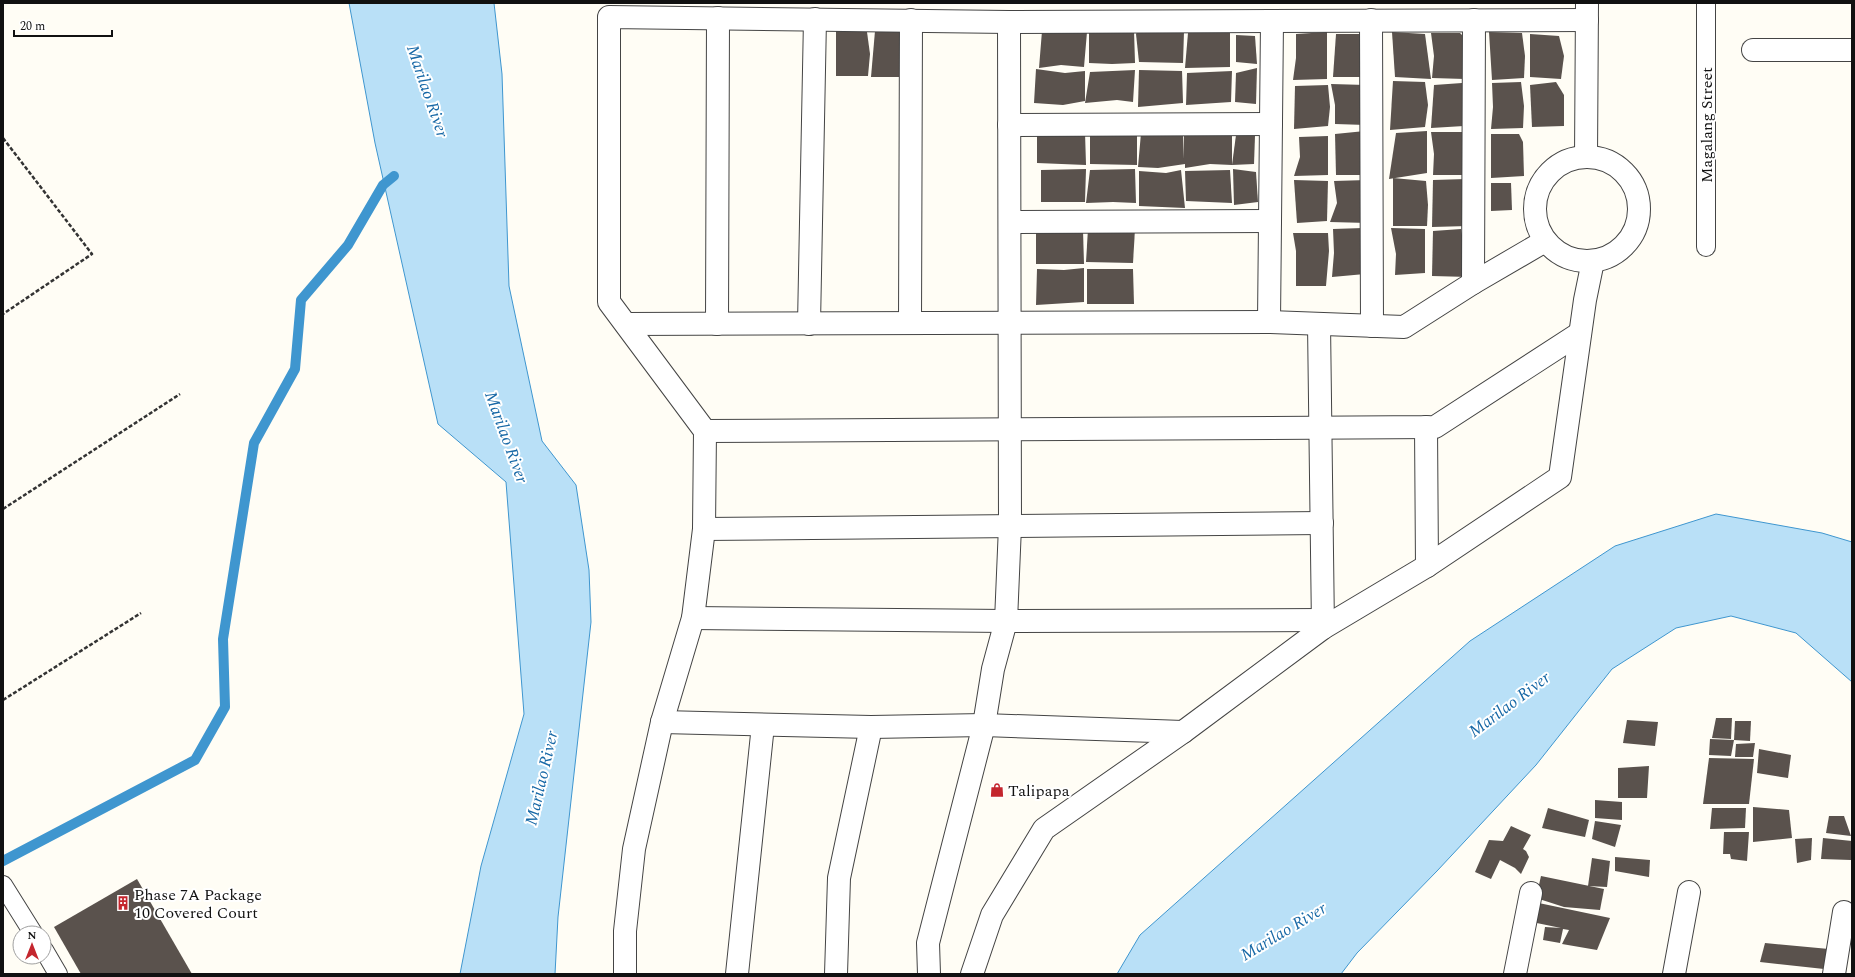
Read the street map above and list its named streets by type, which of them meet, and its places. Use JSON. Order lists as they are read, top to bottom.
{
  "streets": {
    "lane": ["Magalang Street"]
  },
  "water": ["Marilao River"],
  "places": {
    "shop": ["Talipapa"],
    "building": ["Phase 7A Package 10 Covered Court"]
  },
  "scale_bar": "20 m",
  "north": "top"
}
